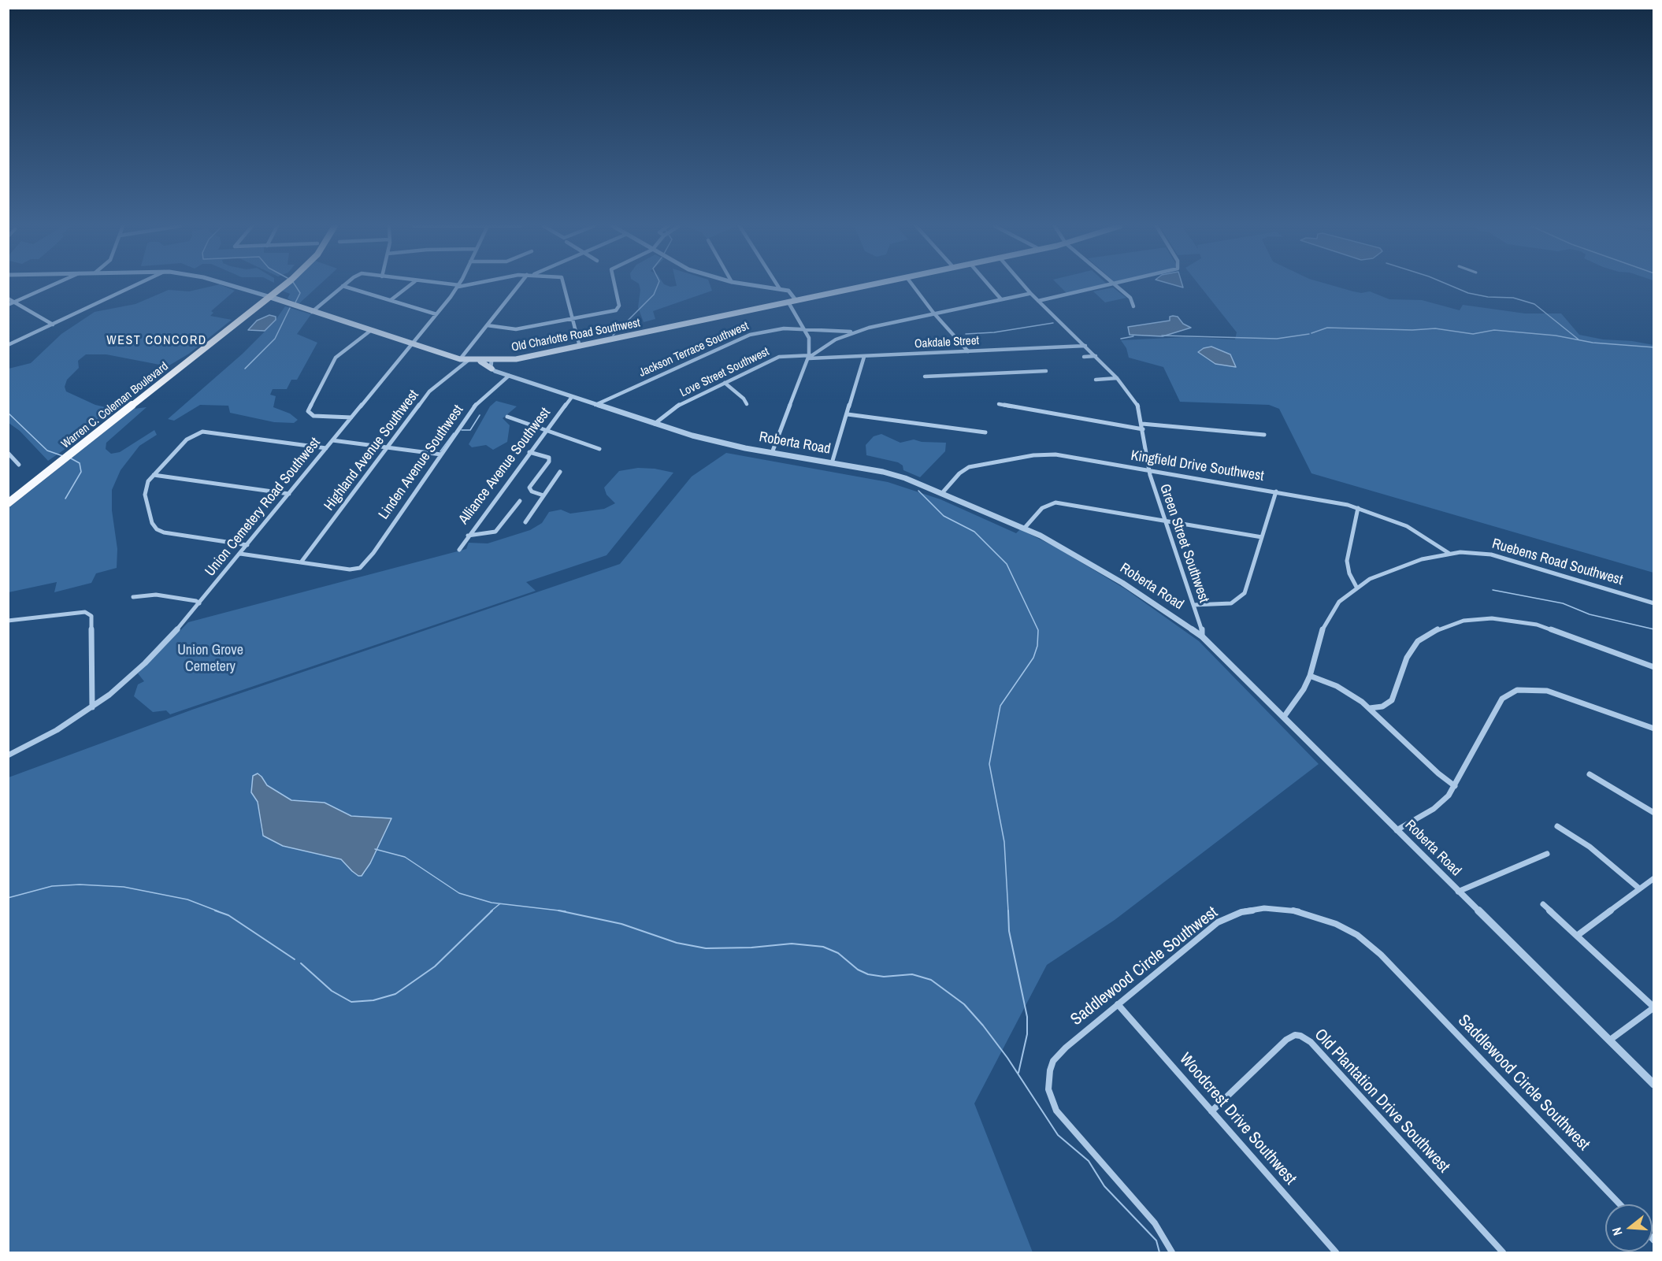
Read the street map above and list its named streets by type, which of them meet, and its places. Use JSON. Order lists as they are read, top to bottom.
{
  "streets": {
    "highway": ["Warren C. Coleman Boulevard"],
    "main road": ["Old Charlotte Road Southwest"],
    "street": [
      "Oakdale Street",
      "Jackson Terrace Southwest",
      "Love Street Southwest",
      "Roberta Road",
      "Highland Avenue Southwest",
      "Linden Avenue Southwest",
      "Alliance Avenue Southwest",
      "Kingfield Drive Southwest",
      "Union Cemetery Road Southwest",
      "Green Street Southwest",
      "Ruebens Road Southwest",
      "Saddlewood Circle Southwest",
      "Old Plantation Drive Southwest",
      "Woodcrest Drive Southwest"
    ]
  },
  "crossings": [
    ["Old Charlotte Road Southwest", "Warren C. Coleman Boulevard"],
    ["Old Charlotte Road Southwest", "Highland Avenue Southwest"],
    ["Old Charlotte Road Southwest", "Union Cemetery Road Southwest"],
    ["Oakdale Street", "Jackson Terrace Southwest"],
    ["Oakdale Street", "Love Street Southwest"],
    ["Oakdale Street", "Green Street Southwest"],
    ["Jackson Terrace Southwest", "Love Street Southwest"],
    ["Jackson Terrace Southwest", "Roberta Road"],
    ["Jackson Terrace Southwest", "Green Street Southwest"],
    ["Love Street Southwest", "Roberta Road"],
    ["Roberta Road", "Linden Avenue Southwest"],
    ["Roberta Road", "Alliance Avenue Southwest"],
    ["Roberta Road", "Kingfield Drive Southwest"],
    ["Roberta Road", "Green Street Southwest"],
    ["Roberta Road", "Ruebens Road Southwest"],
    ["Highland Avenue Southwest", "Linden Avenue Southwest"],
    ["Kingfield Drive Southwest", "Green Street Southwest"],
    ["Kingfield Drive Southwest", "Ruebens Road Southwest"],
    ["Saddlewood Circle Southwest", "Woodcrest Drive Southwest"],
    ["Old Plantation Drive Southwest", "Woodcrest Drive Southwest"]
  ],
  "districts": ["WEST CONCORD"],
  "parks": ["Union Grove Cemetery"],
  "north": "left"
}
